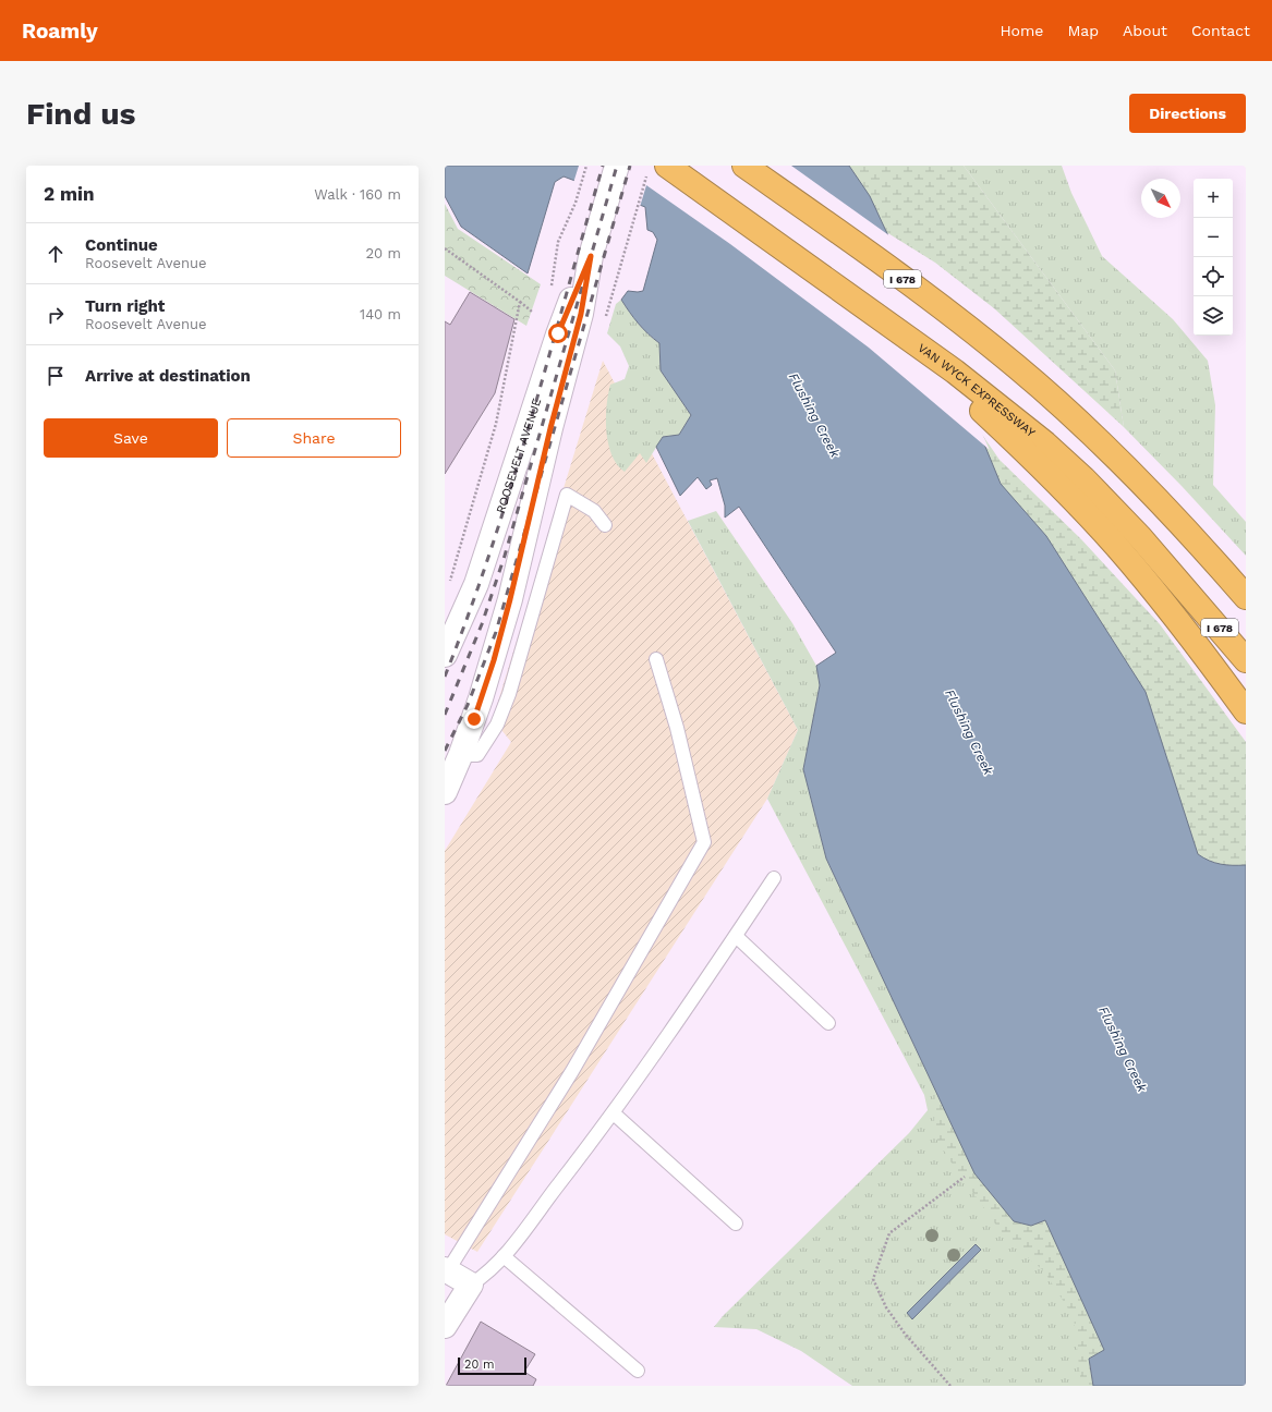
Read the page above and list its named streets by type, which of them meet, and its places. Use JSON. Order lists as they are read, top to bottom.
{
  "streets": {
    "highway": ["I 678", "VAN WYCK EXPRESSWAY"],
    "main road": ["ROOSEVELT AVENUE"]
  },
  "water": ["Flushing Creek"],
  "scale_bar": "20 m",
  "north": "bottom right",
  "page": {
    "header": "Roamly",
    "nav": [
      "Home",
      "Map",
      "About",
      "Contact"
    ],
    "buttons": [
      "Directions",
      ["Save", "Share"]
    ],
    "title": "Find us",
    "heading": ["2 min", "Walk · 160 m"],
    "map_buttons": ["+", "−"],
    "list": [
      ["Continue", "Roosevelt Avenue", "20 m"],
      ["Turn right", "Roosevelt Avenue", "140 m"],
      "Arrive at destination"
    ],
    "scale": "20 m"
  }
}
